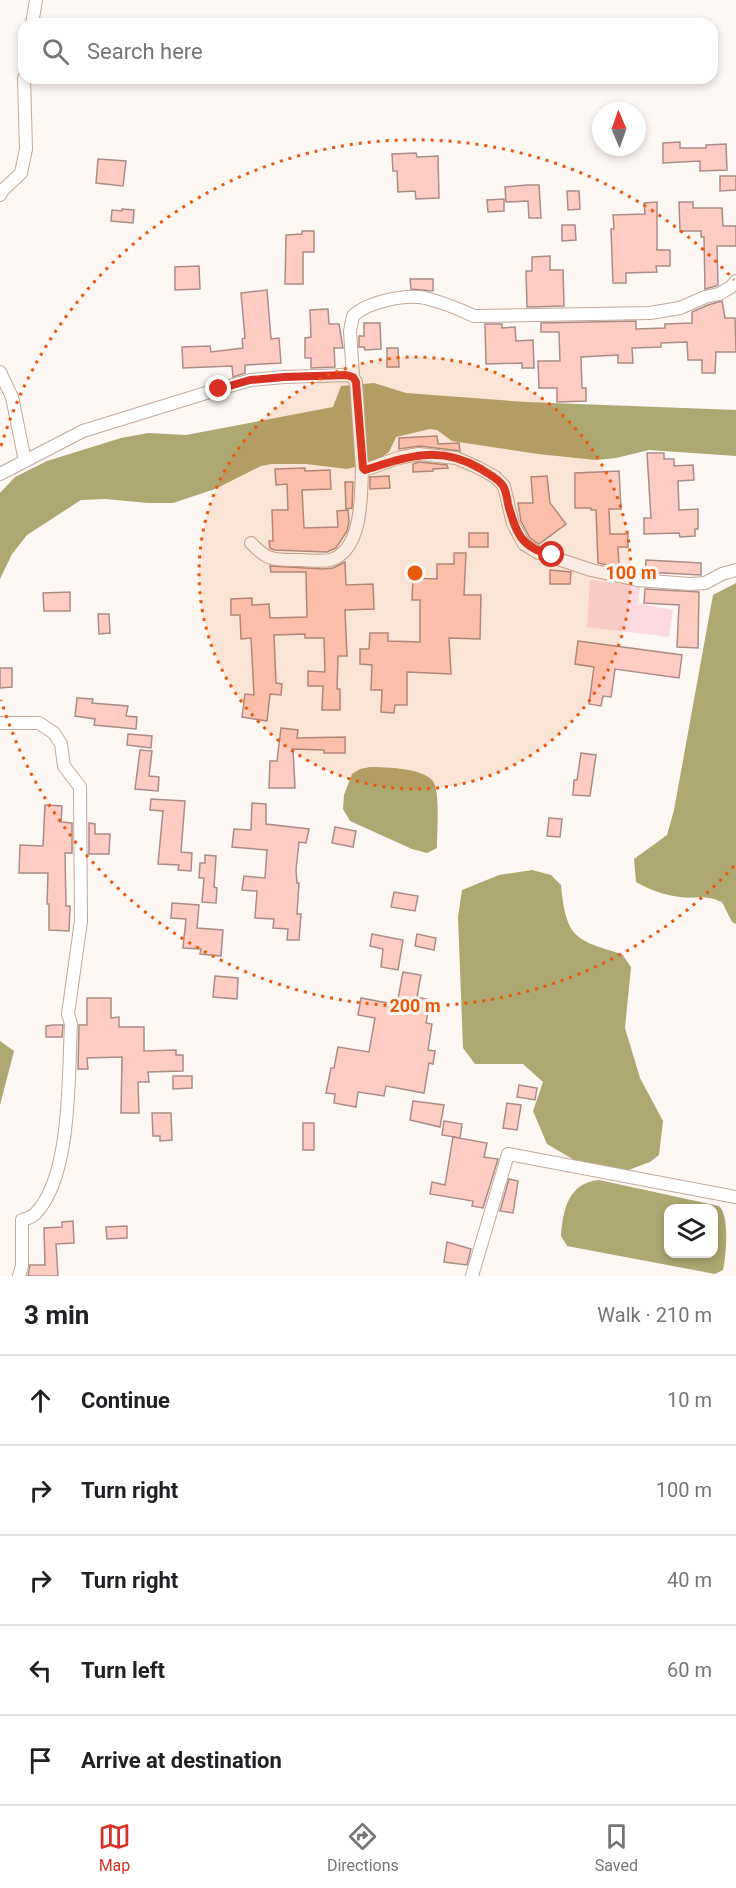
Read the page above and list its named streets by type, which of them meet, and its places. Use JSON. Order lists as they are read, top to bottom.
{
  "north": "top",
  "page": {
    "search": "Search here",
    "heading": ["3 min", "Walk · 210 m"],
    "list": [
      ["Continue", "10 m"],
      ["Turn right", "100 m"],
      ["Turn right", "40 m"],
      ["Turn left", "60 m"],
      "Arrive at destination"
    ],
    "nav": ["Map", "Directions", "Saved"]
  },
  "rings": ["100 m", "200 m"]
}
